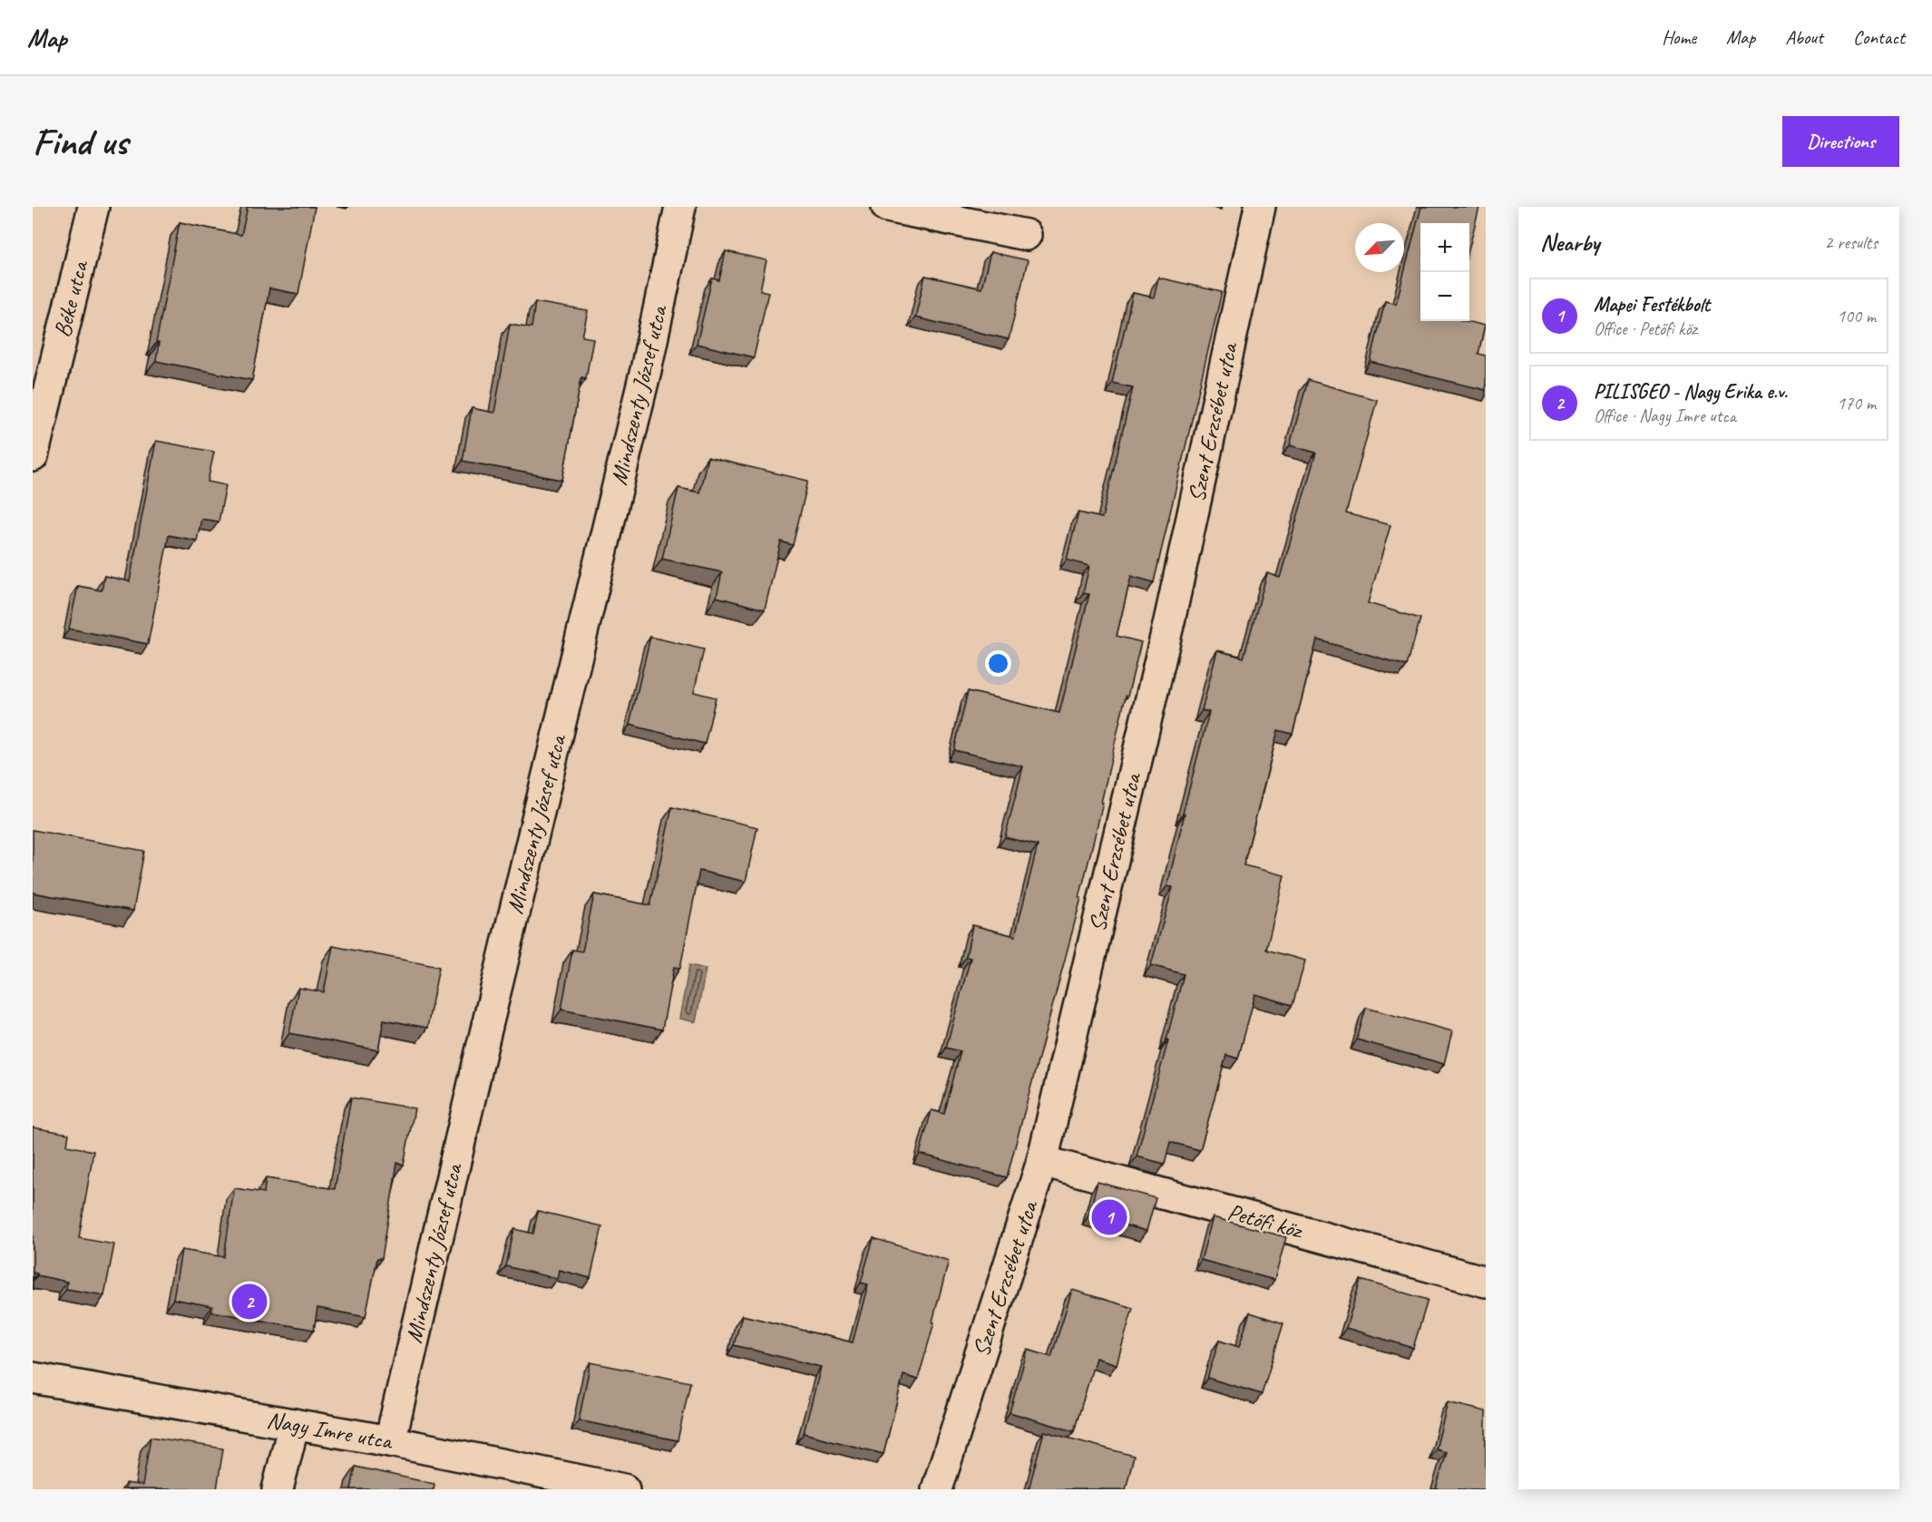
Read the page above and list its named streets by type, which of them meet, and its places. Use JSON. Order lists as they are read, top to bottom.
{
  "streets": {
    "street": [
      "Béke utca",
      "Mindszenty József utca",
      "Szent Erzsébet utca",
      "Petőfi köz",
      "Nagy Imre utca"
    ]
  },
  "crossings": [
    ["Mindszenty József utca", "Nagy Imre utca"],
    ["Szent Erzsébet utca", "Petőfi köz"]
  ],
  "north": "bottom left",
  "page": {
    "header": "Map",
    "nav": [
      "Home",
      "Map",
      "About",
      "Contact"
    ],
    "buttons": "Directions",
    "title": "Find us",
    "heading": ["Nearby", "2 results"],
    "map_buttons": ["+", "−"],
    "list": [
      {
        "mark": "1",
        "name": "Mapei Festékbolt",
        "note": "Office · Petőfi köz",
        "value": "100 m"
      },
      {
        "mark": "2",
        "name": "PILISGEO - Nagy Erika e.v.",
        "note": "Office · Nagy Imre utca",
        "value": "170 m"
      }
    ],
    "pins": ["1", "2"]
  }
}
